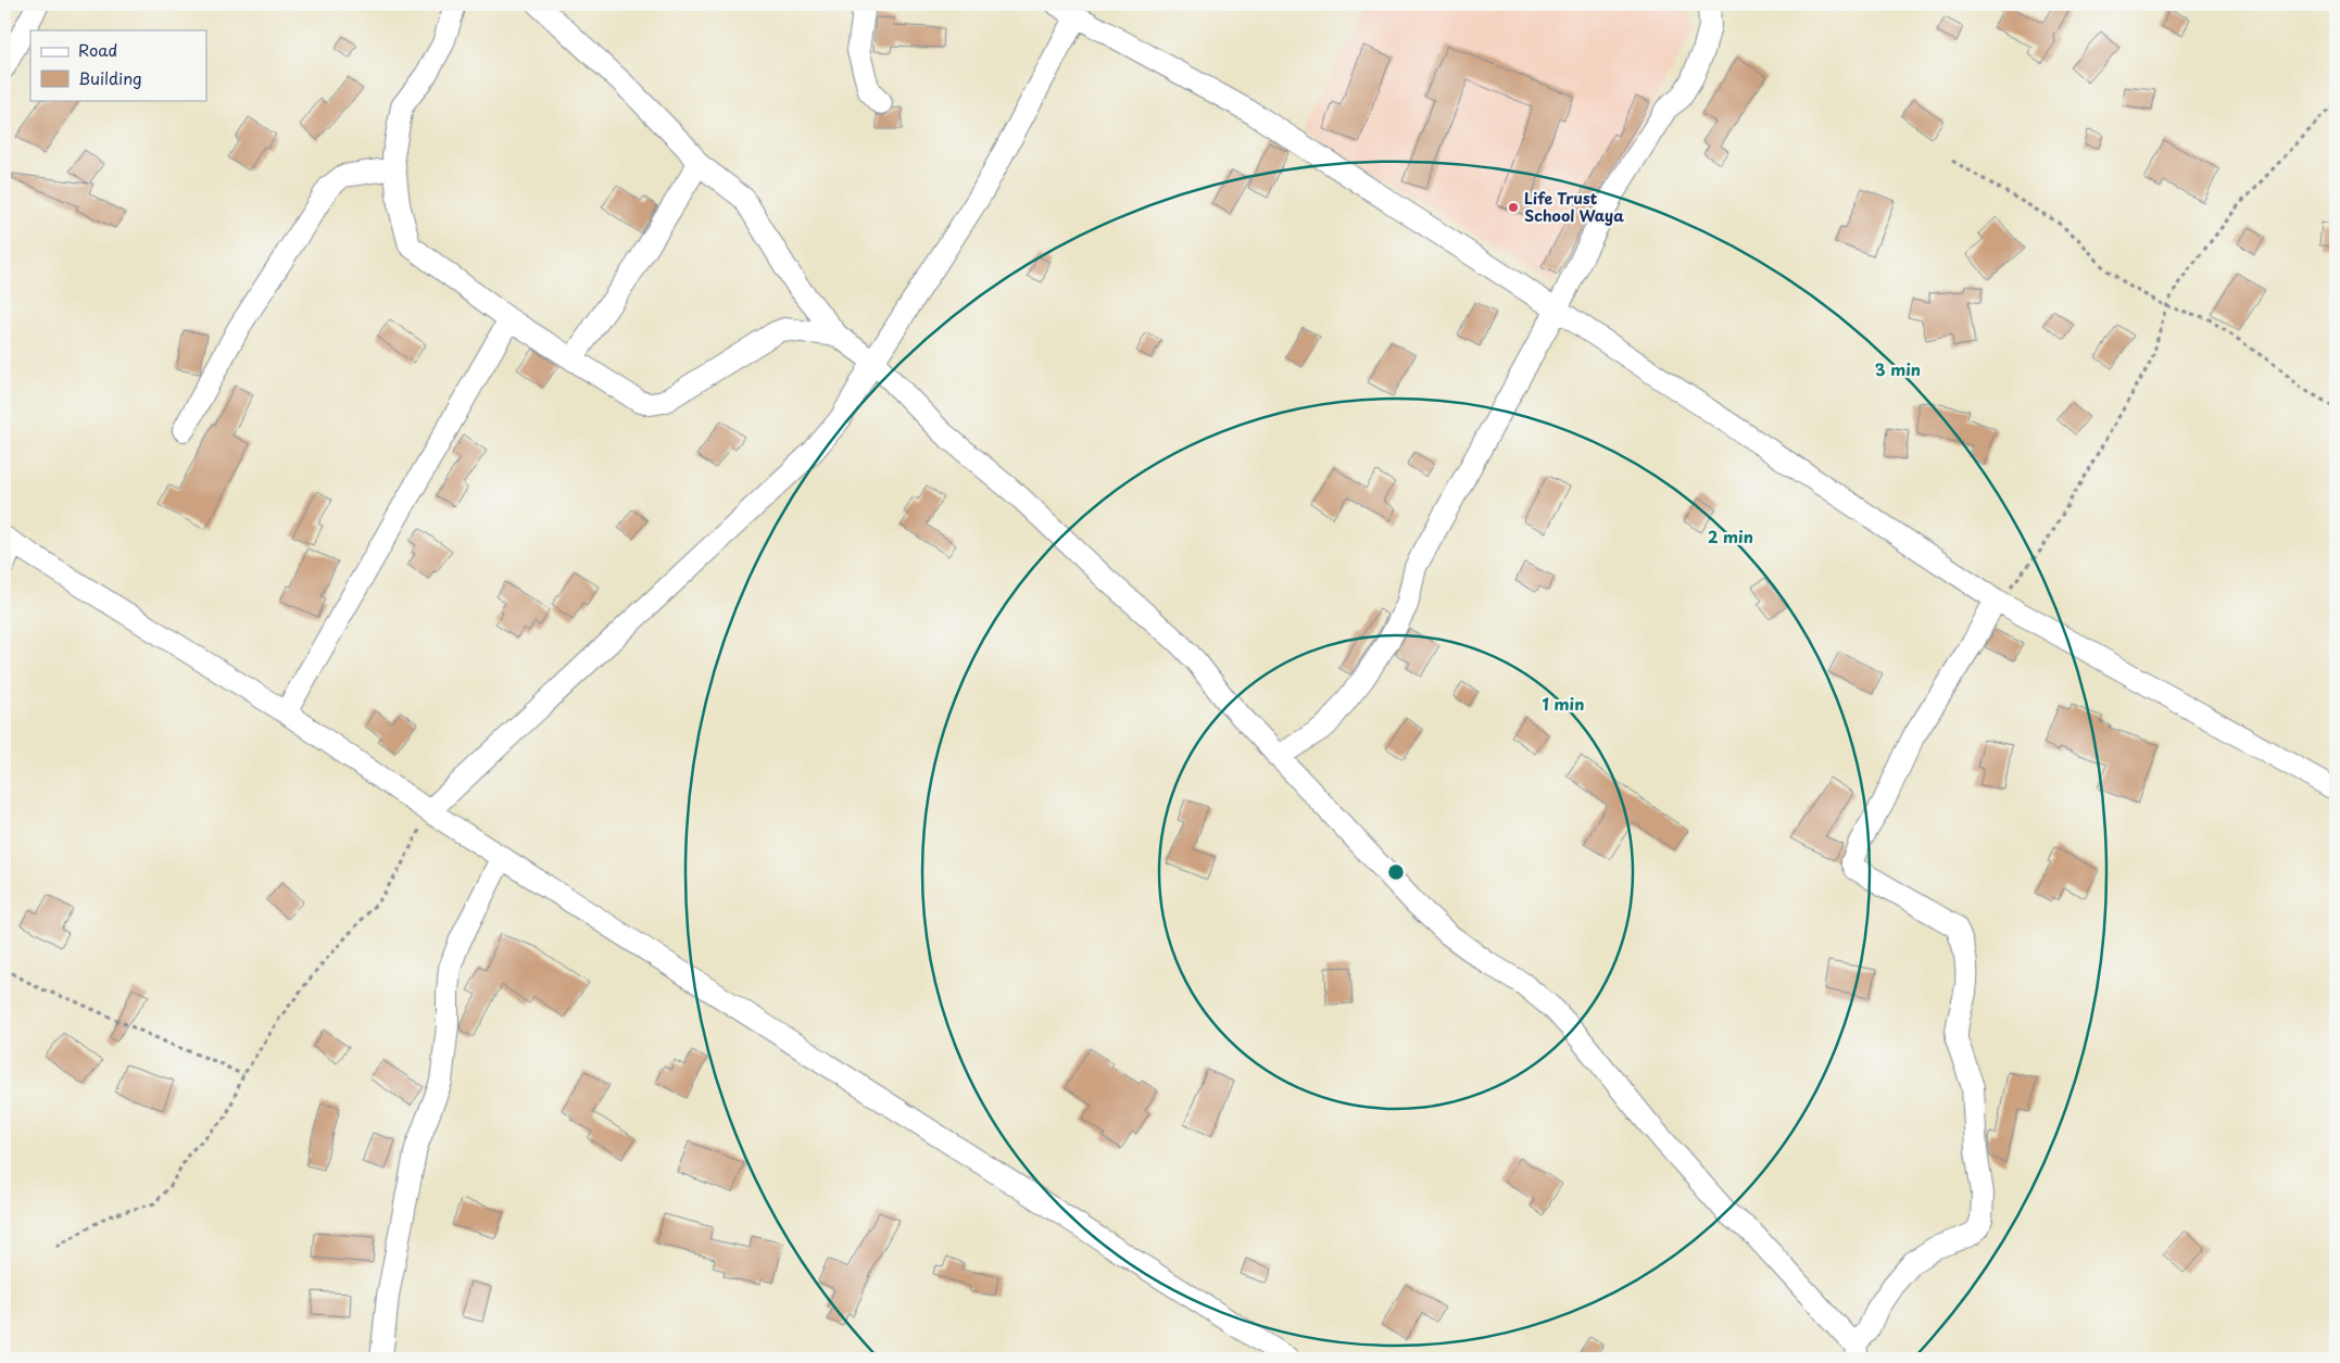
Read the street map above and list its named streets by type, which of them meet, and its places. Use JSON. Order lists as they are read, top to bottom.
{
  "places": ["Life Trust School Waya"],
  "legend": ["Road", "Building"],
  "rings": ["3 min", "2 min", "1 min"]
}
